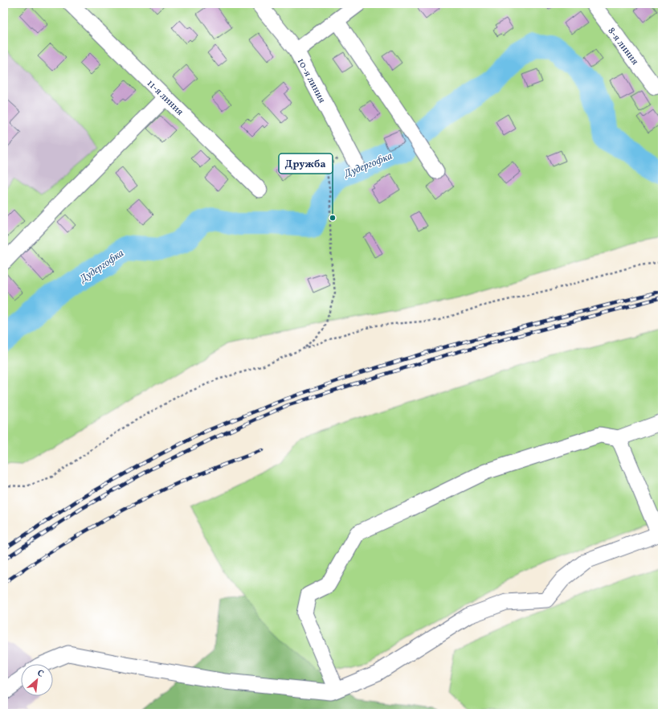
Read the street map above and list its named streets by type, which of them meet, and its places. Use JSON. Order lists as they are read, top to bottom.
{
  "streets": {
    "street": ["8-я линия", "10-я линия", "11-я линия"]
  },
  "water": ["Дудергофка"],
  "places": ["Дружба"],
  "north": "top right"
}
